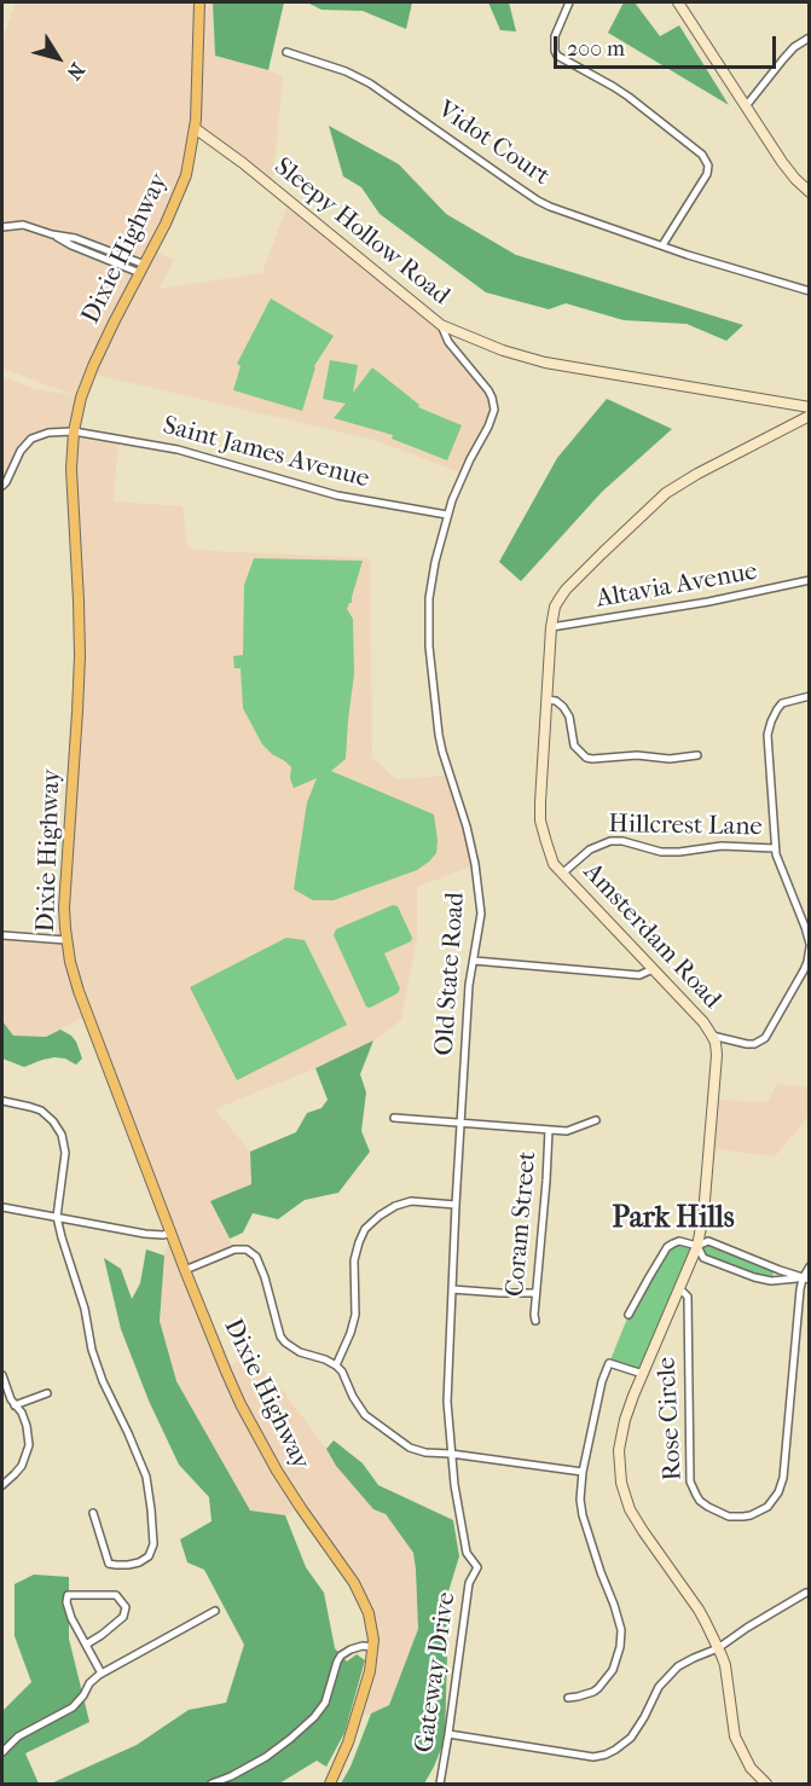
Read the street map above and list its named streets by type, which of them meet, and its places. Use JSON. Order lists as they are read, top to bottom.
{
  "streets": {
    "main road": ["Dixie Highway"],
    "street": [
      "Vidot Court",
      "Sleepy Hollow Road",
      "Saint James Avenue",
      "Altavia Avenue",
      "Hillcrest Lane",
      "Amsterdam Road",
      "Old State Road",
      "Coram Street",
      "Rose Circle",
      "Gateway Drive"
    ]
  },
  "crossings": [
    ["Sleepy Hollow Road", "Dixie Highway"],
    ["Sleepy Hollow Road", "Old State Road"],
    ["Dixie Highway", "Saint James Avenue"],
    ["Saint James Avenue", "Old State Road"],
    ["Altavia Avenue", "Amsterdam Road"],
    ["Hillcrest Lane", "Amsterdam Road"],
    ["Amsterdam Road", "Rose Circle"],
    ["Old State Road", "Gateway Drive"]
  ],
  "districts": ["Park Hills"],
  "scale_bar": "200 m",
  "north": "bottom right"
}
